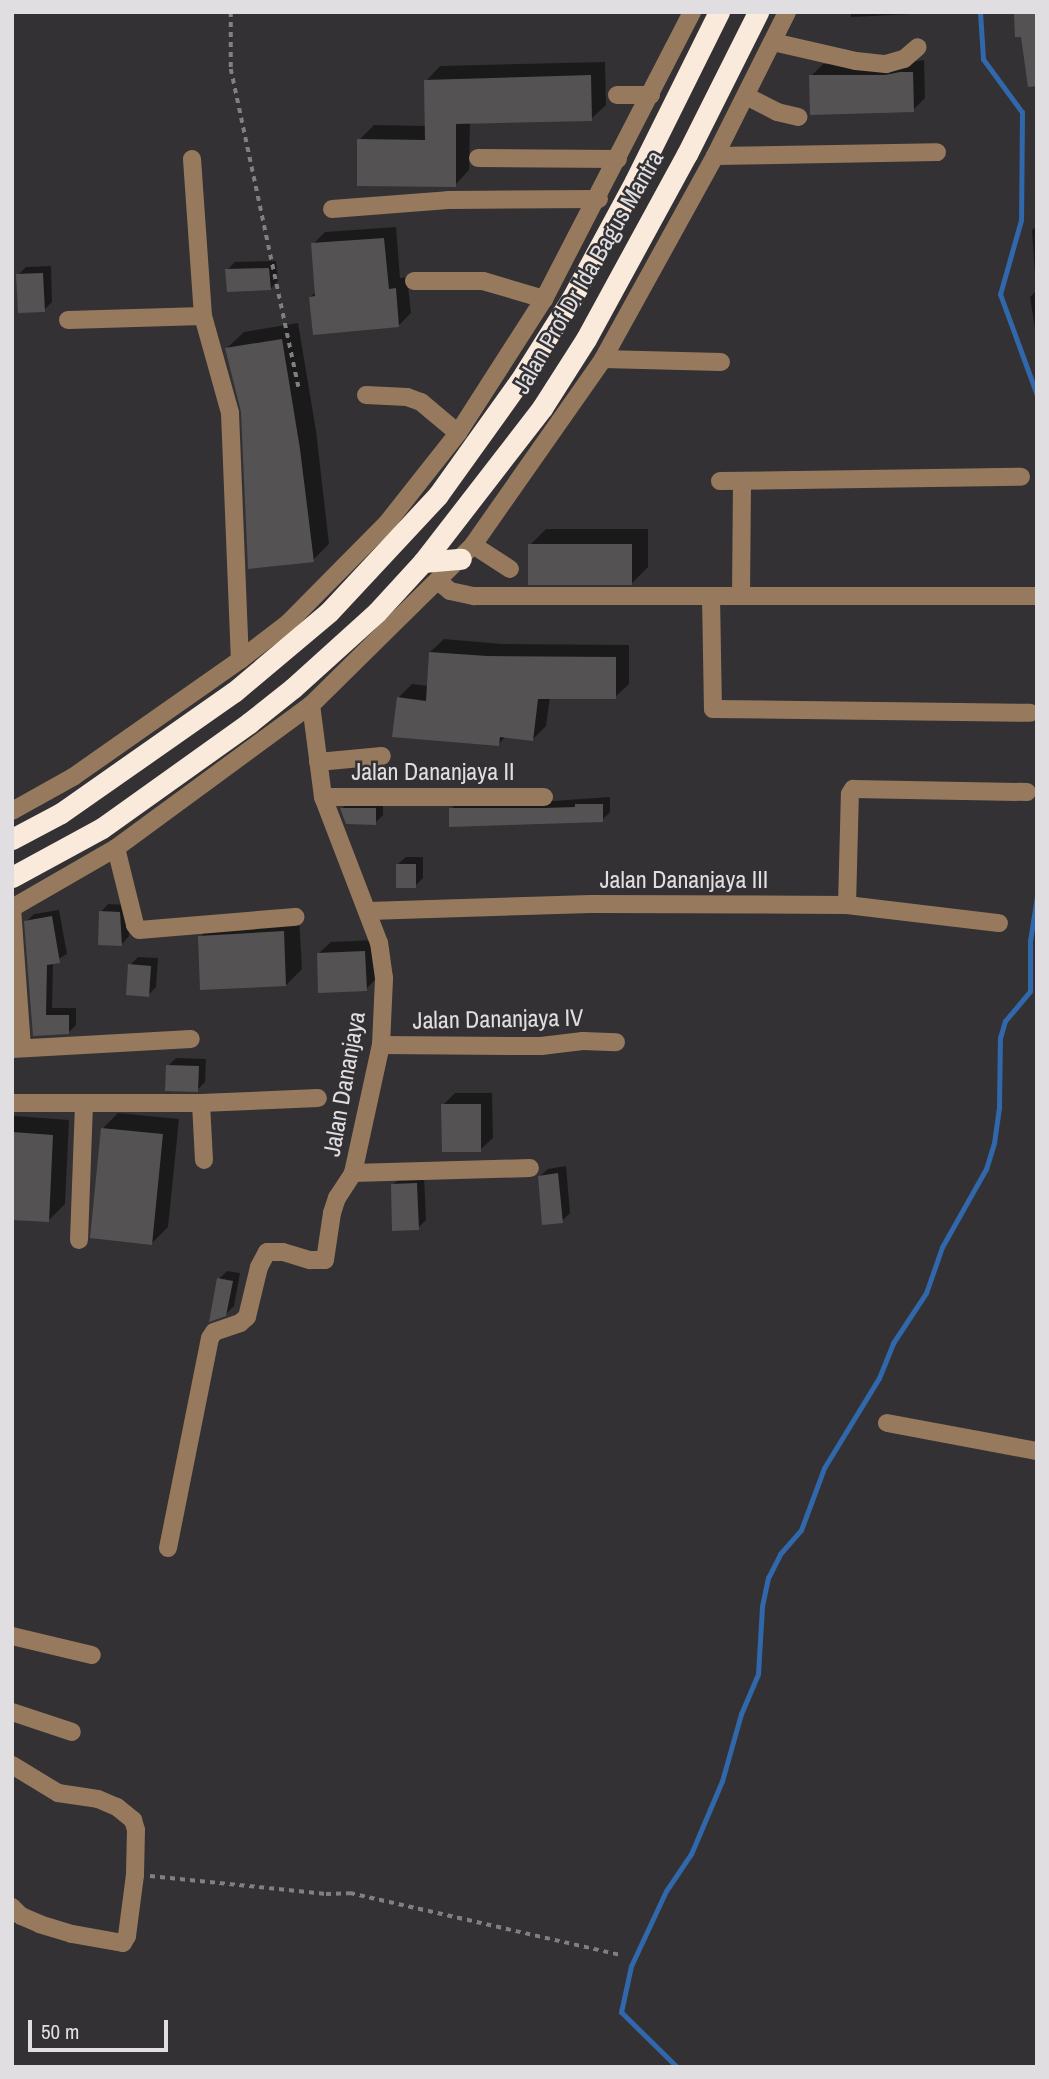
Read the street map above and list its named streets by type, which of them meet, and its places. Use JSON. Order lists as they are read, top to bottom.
{
  "streets": {
    "highway": ["Jalan Prof Dr Ida Bagus Mantra"],
    "street": [
      "Jalan Dananjaya II",
      "Jalan Dananjaya III",
      "Jalan Dananjaya IV",
      "Jalan Dananjaya"
    ]
  },
  "crossings": [
    ["Jalan Dananjaya II", "Jalan Dananjaya"],
    ["Jalan Dananjaya III", "Jalan Dananjaya"],
    ["Jalan Dananjaya IV", "Jalan Dananjaya"]
  ],
  "scale_bar": "50 m"
}
